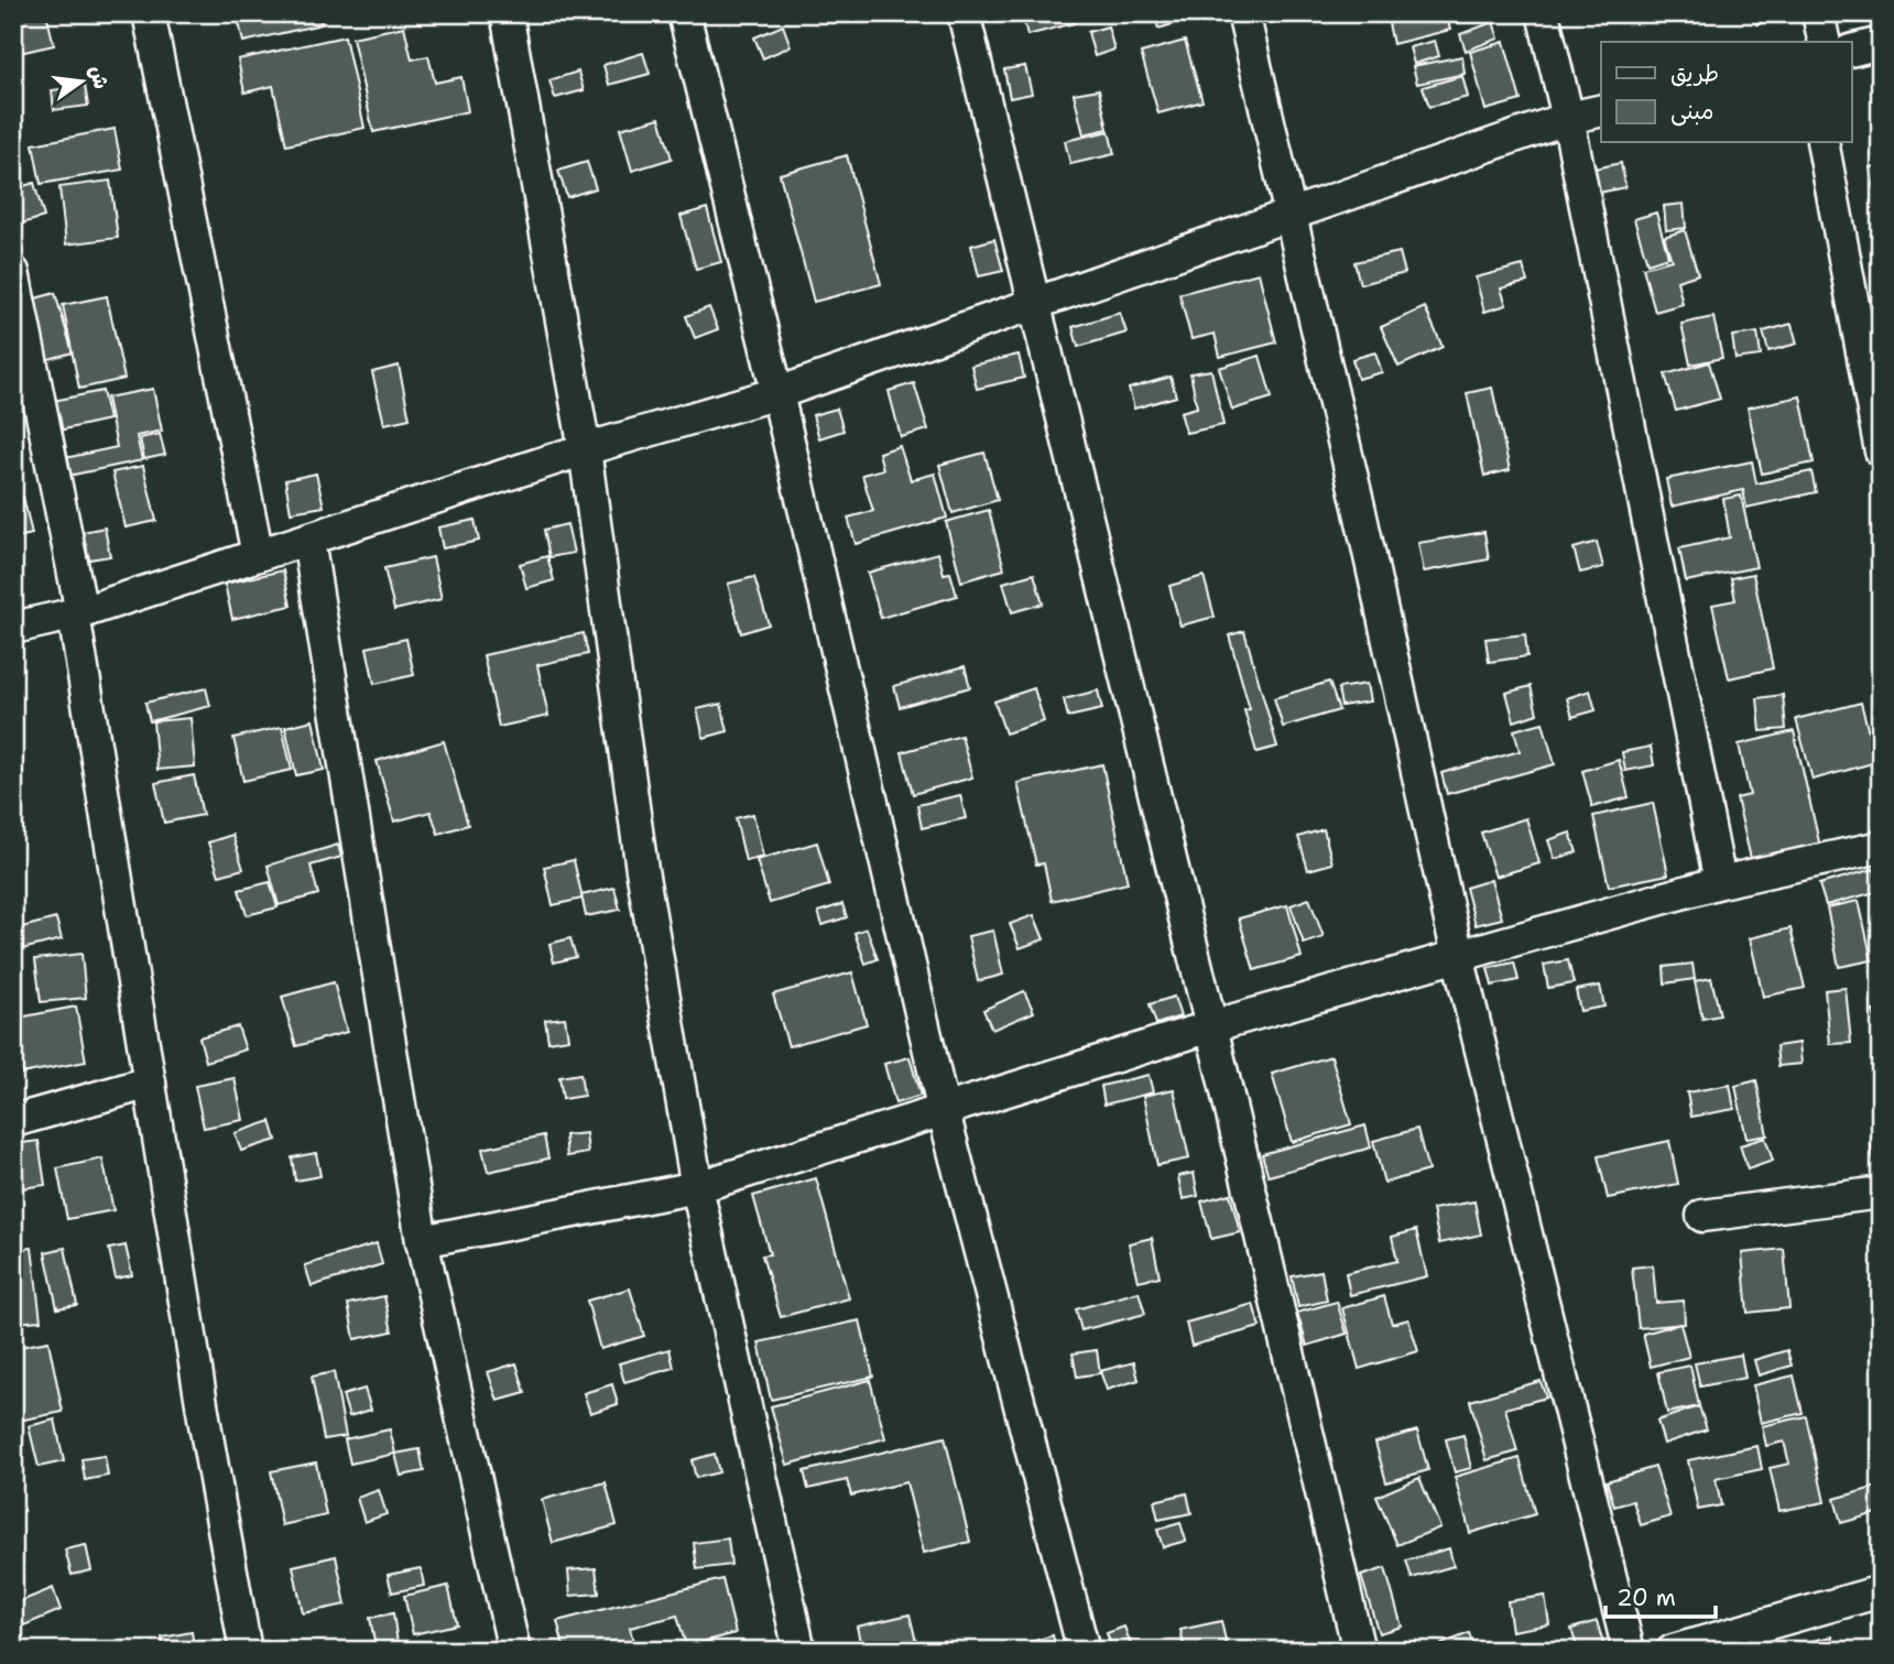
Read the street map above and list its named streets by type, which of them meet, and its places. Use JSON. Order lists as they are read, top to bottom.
{
  "legend": ["طريق", "مبنى"],
  "scale_bar": "20 m",
  "north": "right"
}
